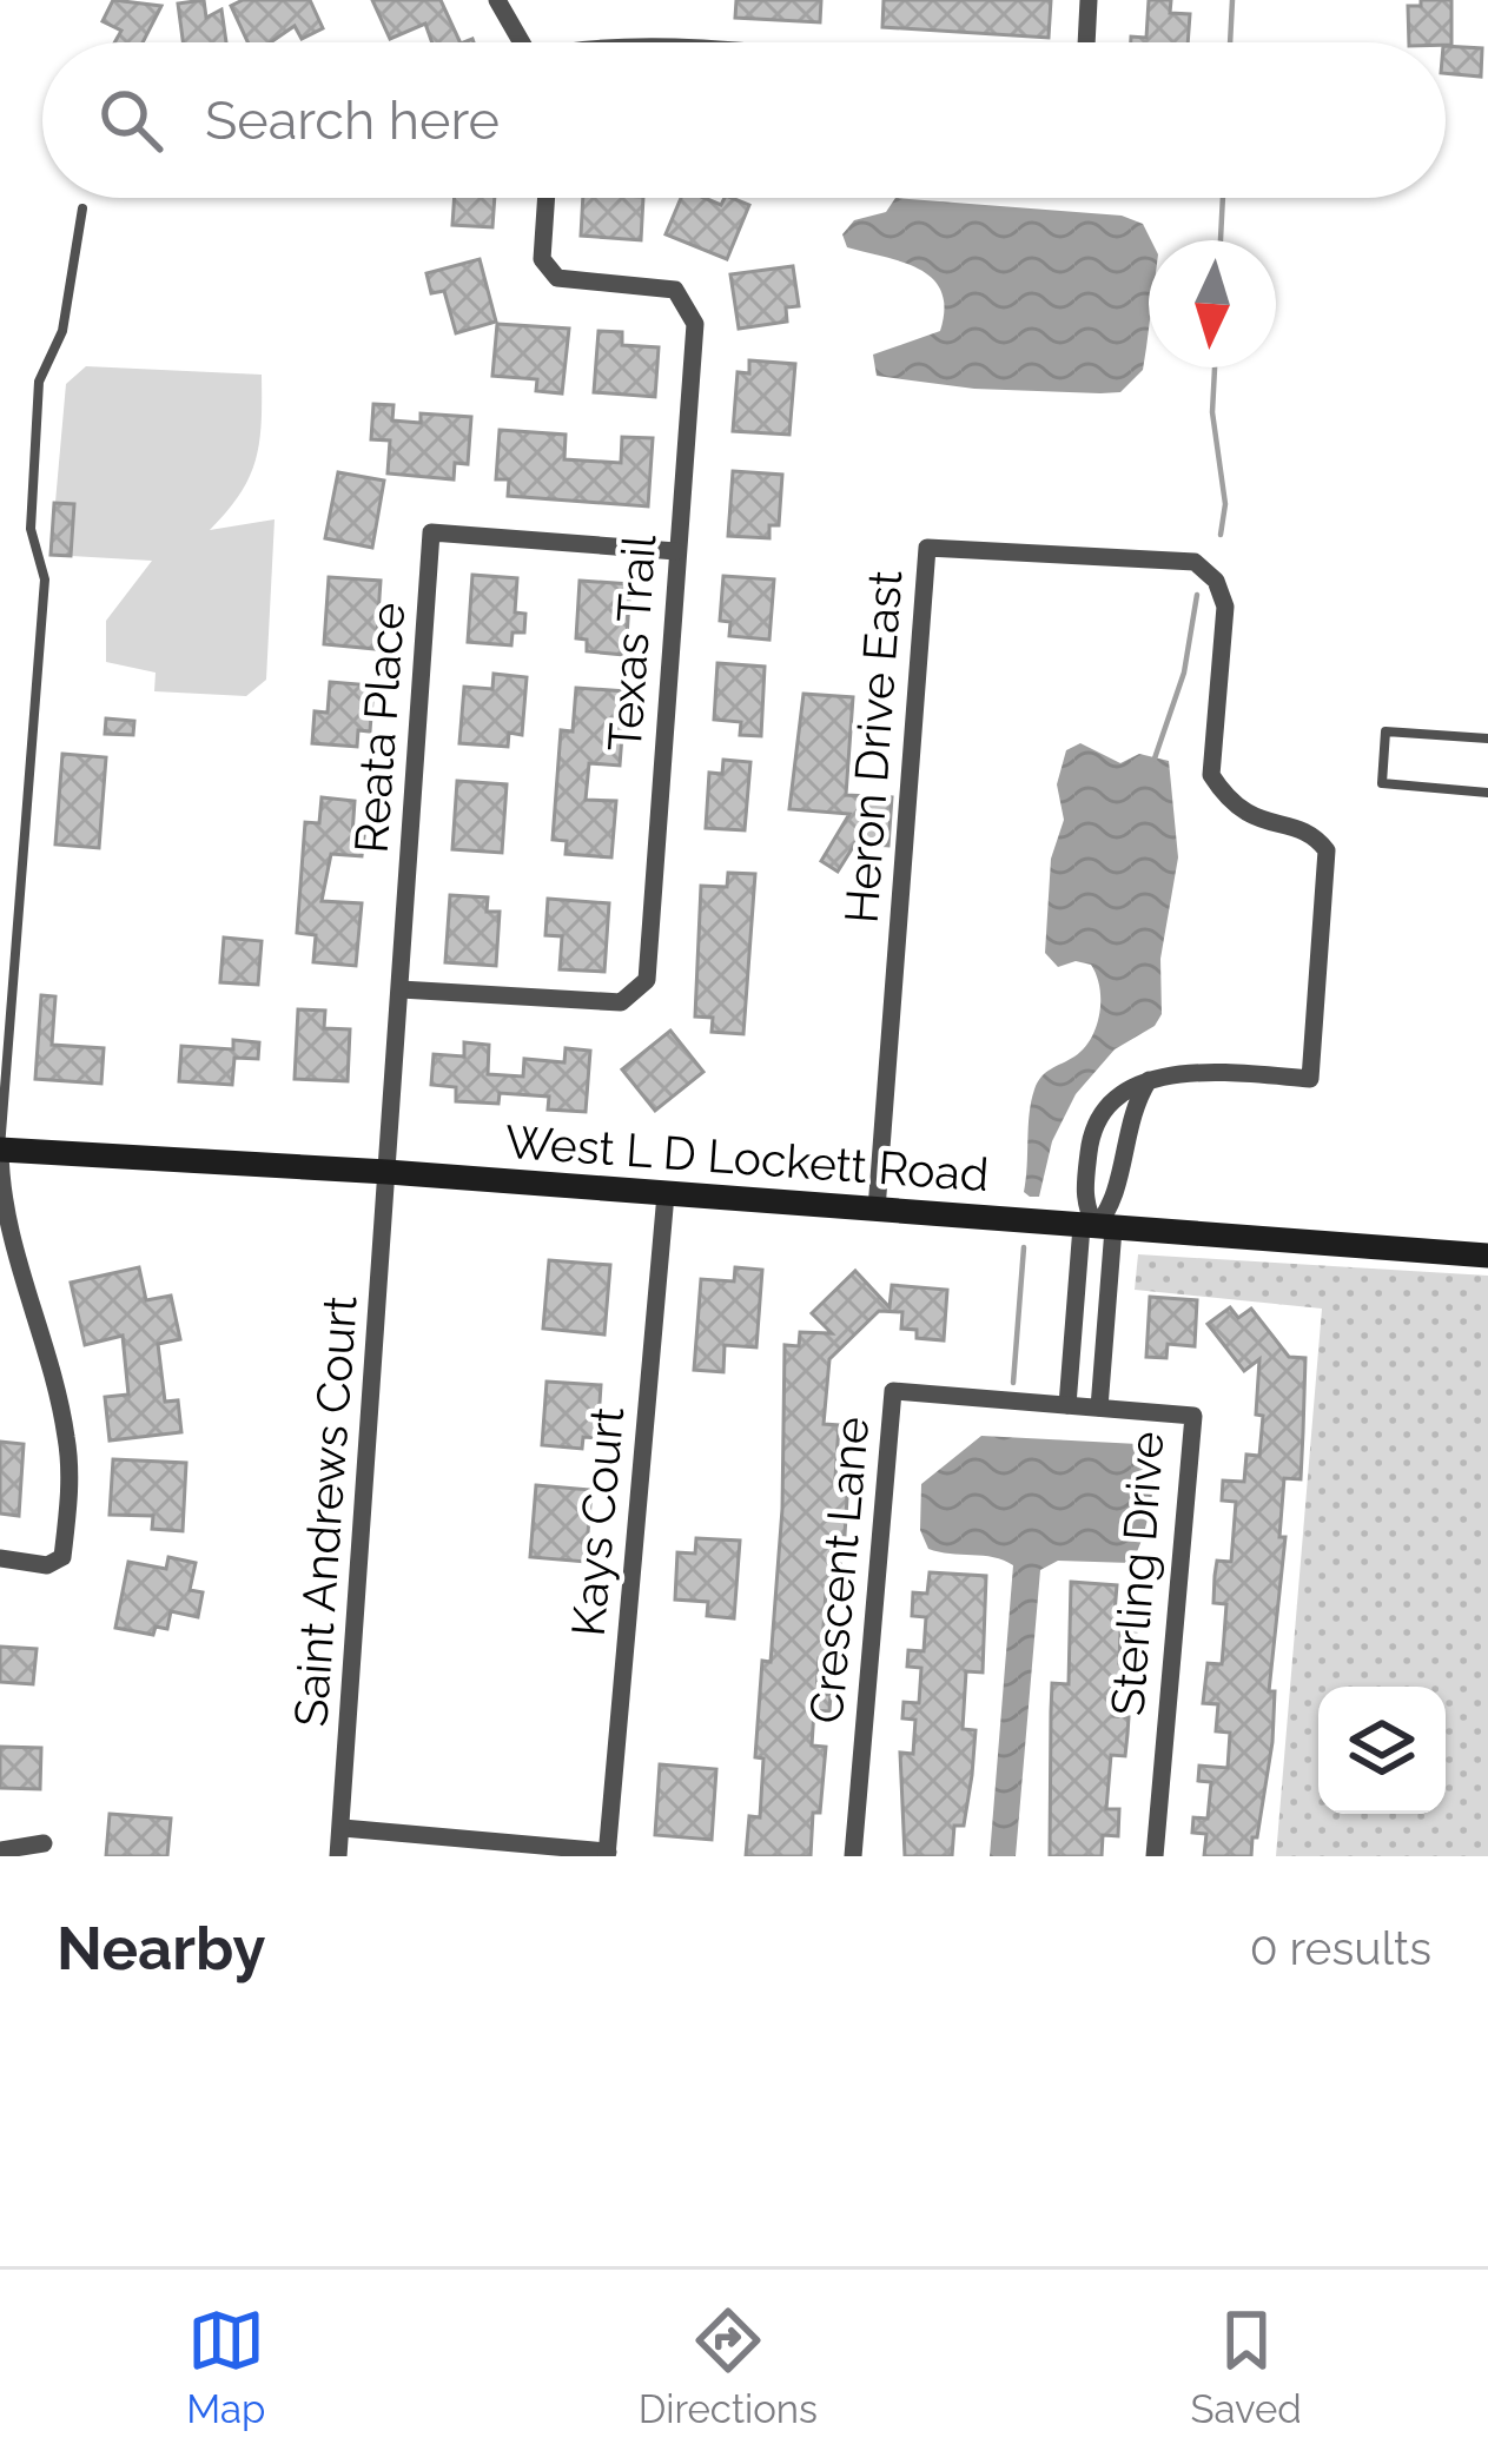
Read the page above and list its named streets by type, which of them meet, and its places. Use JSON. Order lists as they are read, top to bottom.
{
  "streets": {
    "main road": ["West L D Lockett Road"],
    "street": [
      "Texas Trail",
      "Reata Place",
      "Heron Drive East",
      "Saint Andrews Court",
      "Kays Court",
      "Crescent Lane",
      "Sterling Drive"
    ]
  },
  "crossings": [
    ["Texas Trail", "Reata Place"],
    ["Reata Place", "West L D Lockett Road"],
    ["Reata Place", "Saint Andrews Court"],
    ["Heron Drive East", "West L D Lockett Road"],
    ["West L D Lockett Road", "Saint Andrews Court"],
    ["West L D Lockett Road", "Kays Court"],
    ["Crescent Lane", "Sterling Drive"]
  ],
  "north": "bottom",
  "page": {
    "search": "Search here",
    "heading": ["Nearby", "0 results"],
    "nav": ["Map", "Directions", "Saved"]
  }
}
